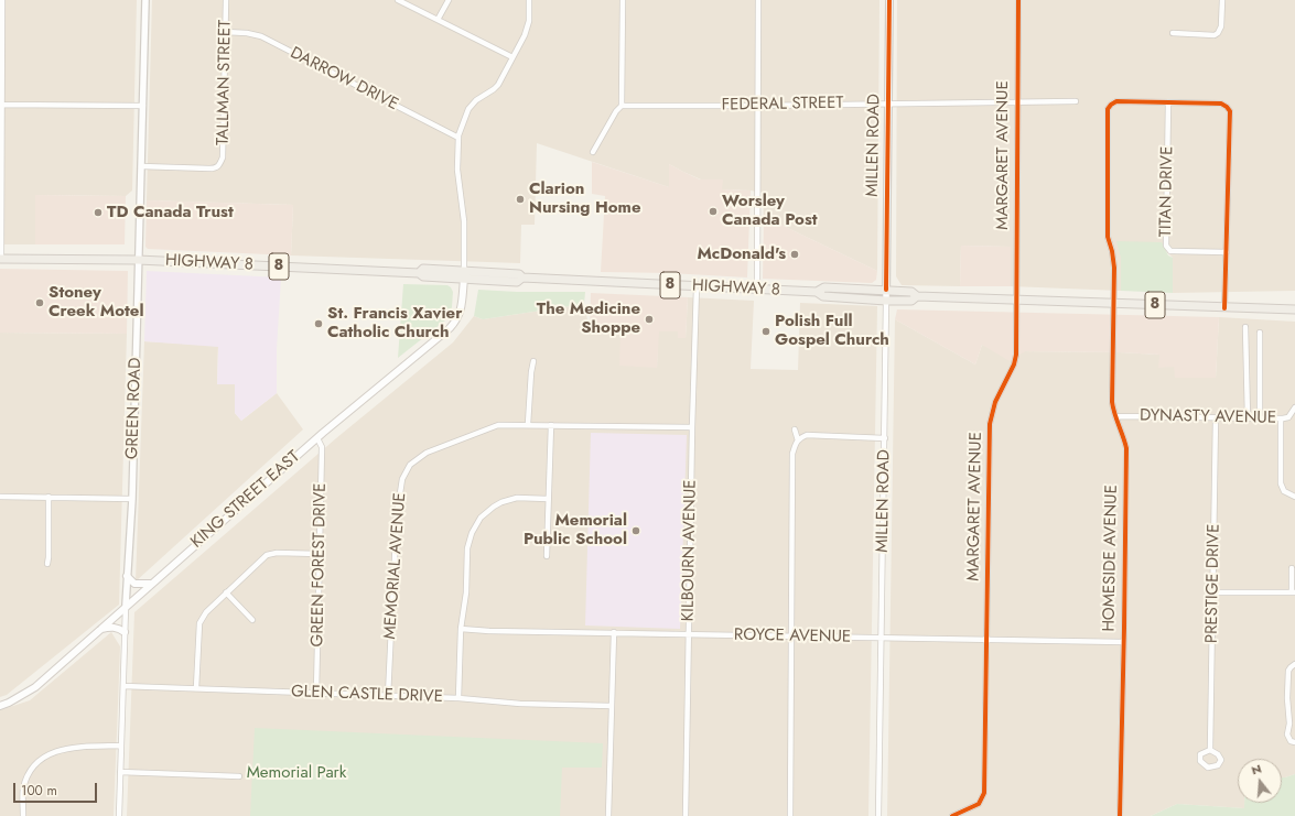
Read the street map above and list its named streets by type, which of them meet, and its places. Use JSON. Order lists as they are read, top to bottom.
{
  "streets": {
    "main road": ["HIGHWAY 8", "8", "KING STREET EAST"],
    "street": [
      "DARROW DRIVE",
      "TALLMAN STREET",
      "FEDERAL STREET",
      "MILLEN ROAD",
      "MARGARET AVENUE",
      "TITAN DRIVE",
      "GREEN ROAD",
      "DYNASTY AVENUE",
      "KILBOURN AVENUE",
      "HOMESIDE AVENUE",
      "GREEN FOREST DRIVE",
      "MEMORIAL AVENUE",
      "PRESTIGE DRIVE",
      "ROYCE AVENUE",
      "GLEN CASTLE DRIVE"
    ]
  },
  "crossings": [
    ["DARROW DRIVE", "TALLMAN STREET"],
    ["TALLMAN STREET", "GREEN ROAD"],
    ["FEDERAL STREET", "MILLEN ROAD"],
    ["FEDERAL STREET", "MARGARET AVENUE"],
    ["MILLEN ROAD", "HIGHWAY 8"],
    ["MILLEN ROAD", "ROYCE AVENUE"],
    ["MARGARET AVENUE", "HIGHWAY 8"],
    ["MARGARET AVENUE", "ROYCE AVENUE"],
    ["TITAN DRIVE", "HOMESIDE AVENUE"],
    ["HIGHWAY 8", "GREEN ROAD"],
    ["HIGHWAY 8", "KING STREET EAST"],
    ["HIGHWAY 8", "KILBOURN AVENUE"],
    ["HIGHWAY 8", "HOMESIDE AVENUE"],
    ["GREEN ROAD", "KING STREET EAST"],
    ["GREEN ROAD", "GLEN CASTLE DRIVE"],
    ["DYNASTY AVENUE", "HOMESIDE AVENUE"],
    ["DYNASTY AVENUE", "PRESTIGE DRIVE"],
    ["KING STREET EAST", "GREEN FOREST DRIVE"],
    ["KILBOURN AVENUE", "MEMORIAL AVENUE"],
    ["KILBOURN AVENUE", "ROYCE AVENUE"],
    ["HOMESIDE AVENUE", "ROYCE AVENUE"],
    ["GREEN FOREST DRIVE", "GLEN CASTLE DRIVE"],
    ["MEMORIAL AVENUE", "GLEN CASTLE DRIVE"]
  ],
  "parks": ["Memorial Park"],
  "places": [
    "Clarion Nursing Home",
    "Worsley Canada Post",
    "TD Canada Trust",
    "McDonald's",
    "Stoney Creek Motel",
    "The Medicine Shoppe",
    "St. Francis Xavier Catholic Church",
    "Polish Full Gospel Church",
    "Memorial Public School"
  ],
  "scale_bar": "100 m",
  "north": "top"
}
